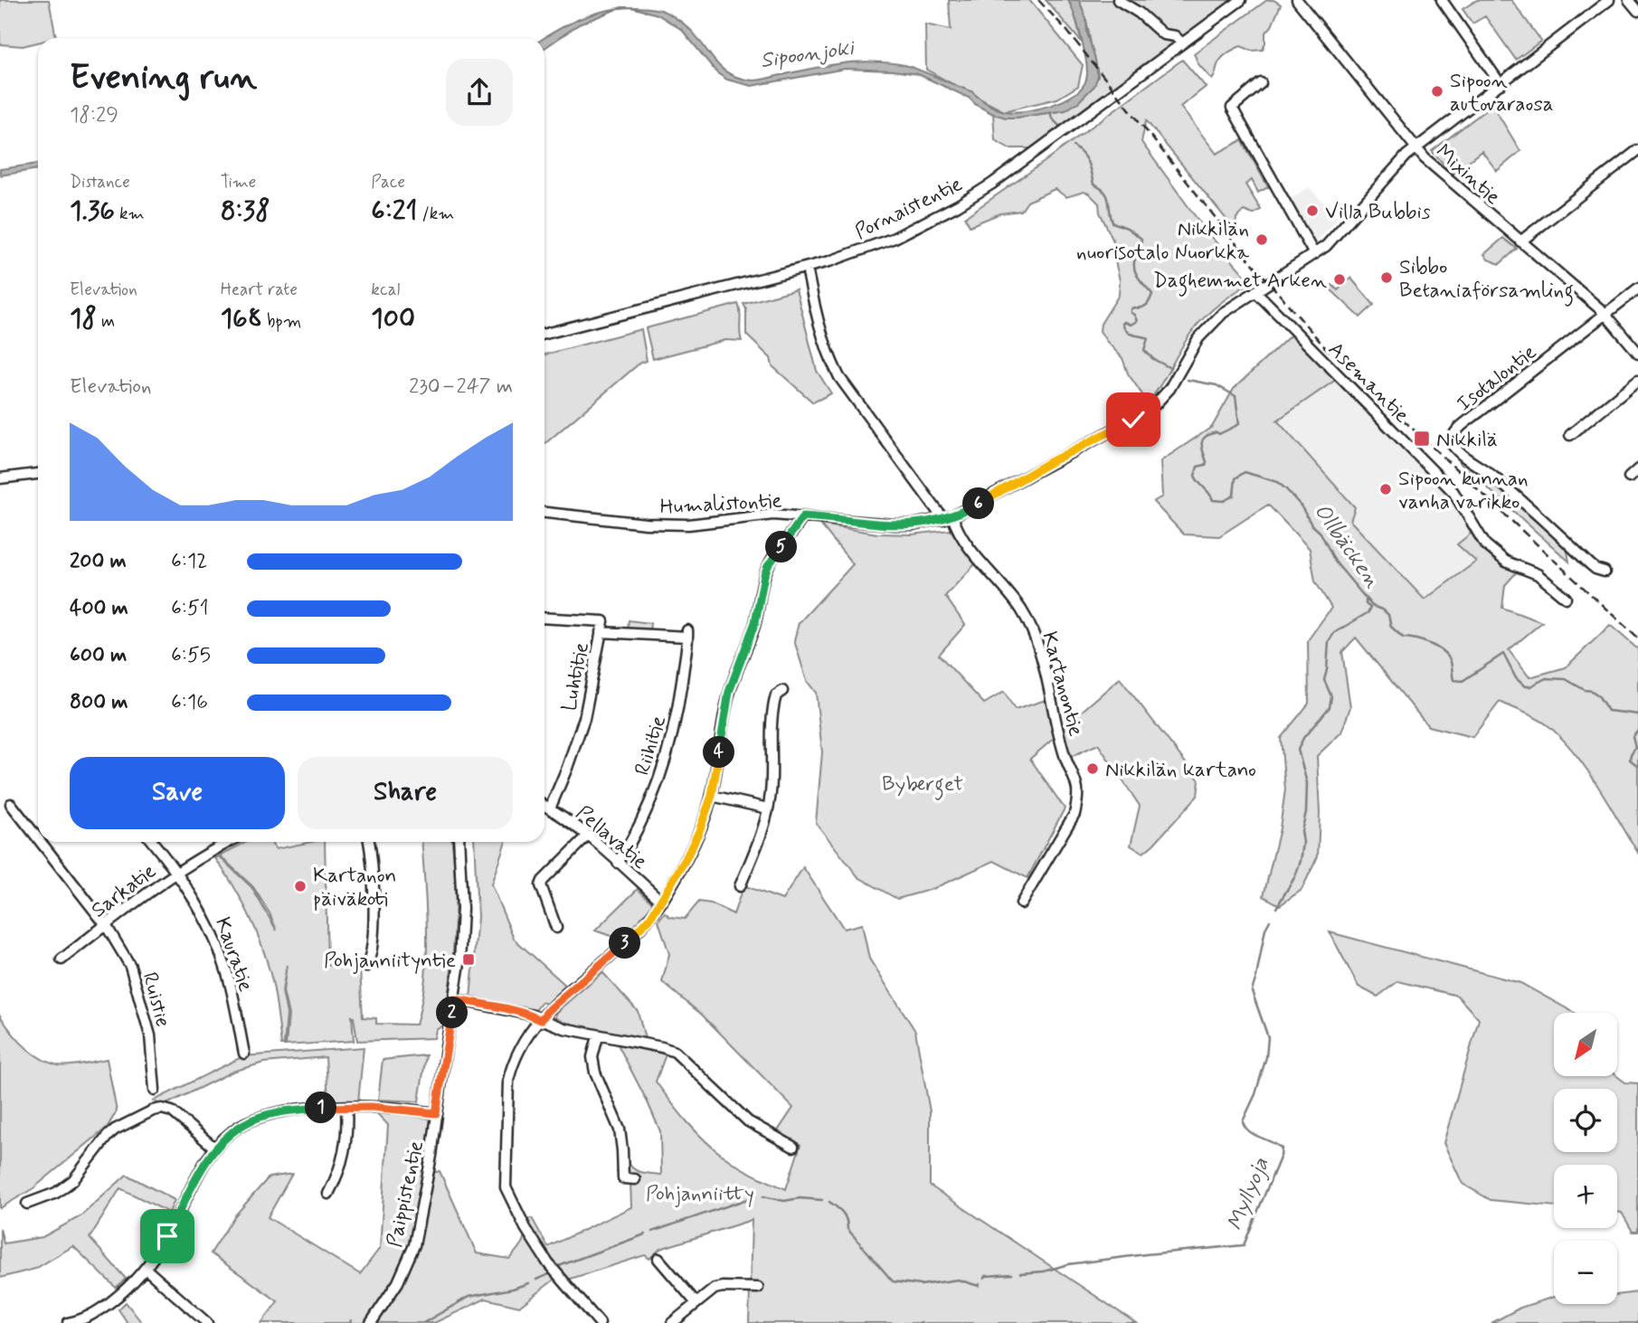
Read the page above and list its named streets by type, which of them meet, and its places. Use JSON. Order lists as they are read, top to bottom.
{
  "streets": {
    "street": [
      "Mixintie",
      "Pornaistentie",
      "Isotalontie",
      "Asemantie",
      "Humalistontie",
      "Luhtitie",
      "Kartanontie",
      "Riihitie",
      "Pellavatie",
      "Sarkatie",
      "Kauratie",
      "Ruistie",
      "Paippistentie"
    ]
  },
  "crossings": [
    ["Mixintie", "Isotalontie"],
    ["Mixintie", "Humalistontie"],
    ["Pornaistentie", "Kartanontie"],
    ["Asemantie", "Humalistontie"],
    ["Humalistontie", "Kartanontie"],
    ["Luhtitie", "Riihitie"],
    ["Luhtitie", "Pellavatie"],
    ["Riihitie", "Pellavatie"],
    ["Sarkatie", "Kauratie"],
    ["Sarkatie", "Ruistie"]
  ],
  "water": ["Sipoonjoki", "Ollbäcken", "Myllyoja"],
  "parks": ["Byberget", "Pohjanniitty"],
  "places": {
    "other": [
      "Sipoon autovaraosa",
      "Villa Bubbis",
      "Nikkilän nuorisotalo Nuorkka",
      "Sibbo Betaniaförsamling",
      "Daghemmet Arken",
      "Sipoon kunnan vanha varikko",
      "Nikkilän kartano",
      "Kartanon päiväkoti"
    ],
    "transit": ["Nikkilä", "Pohjanniityntie"]
  },
  "north": "bottom left",
  "page": {
    "heading": ["Evening run", "18:29"],
    "stats": [
      ["Distance", "1.36 km"],
      ["Time", "8:38"],
      ["Pace", "6:21 /km"],
      ["Elevation", "18 m"],
      ["Heart rate", "168 bpm"],
      ["kcal", "100"]
    ],
    "chart": ["Elevation", "230–247 m"],
    "pins": [
      "6",
      "5",
      "4",
      "3",
      "2",
      "1"
    ],
    "list": [
      {
        "name": "200 m",
        "note": "6:12"
      },
      {
        "name": "400 m",
        "note": "6:51"
      },
      {
        "name": "600 m",
        "note": "6:55"
      },
      {
        "name": "800 m",
        "note": "6:16"
      }
    ],
    "buttons": ["Save", "Share"],
    "map_buttons": ["+", "−"]
  }
}
